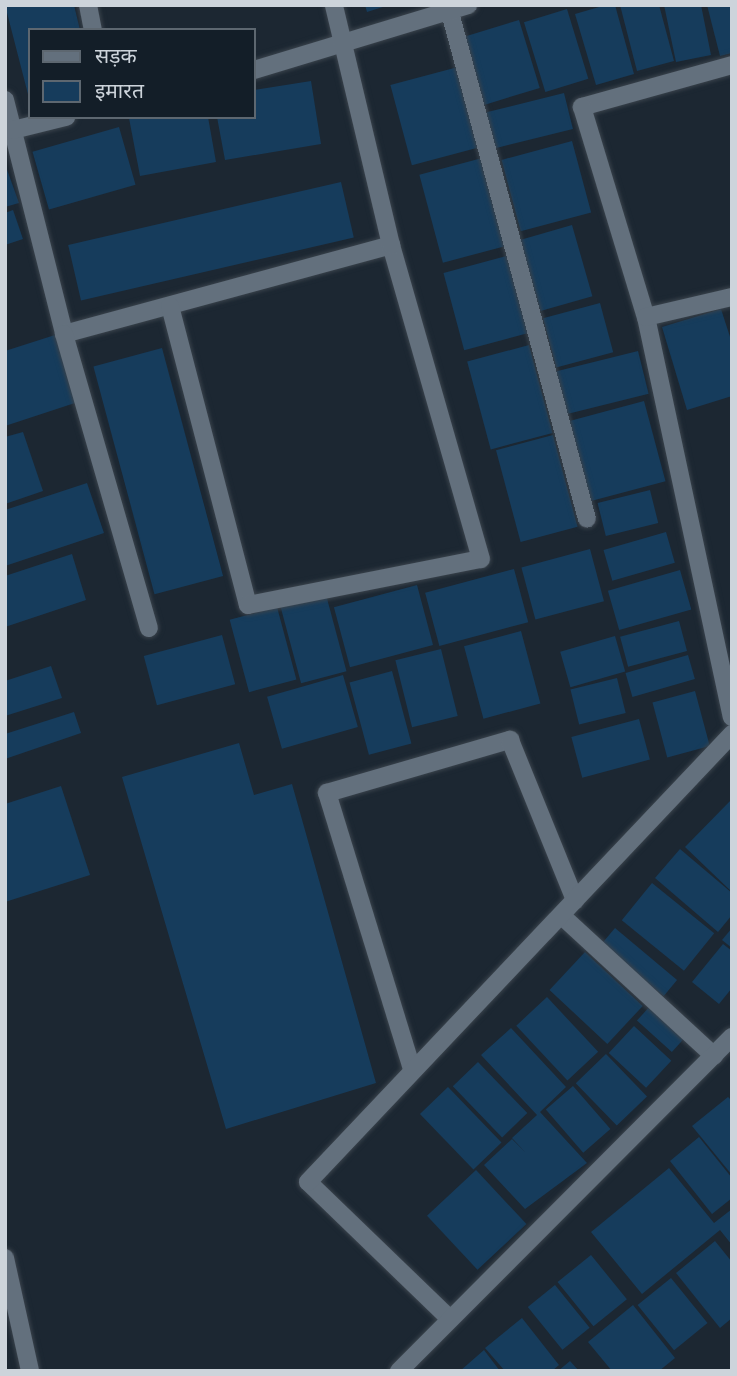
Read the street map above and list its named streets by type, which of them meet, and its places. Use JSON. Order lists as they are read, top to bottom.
{
  "legend": ["सड़क", "इमारत"]
}
